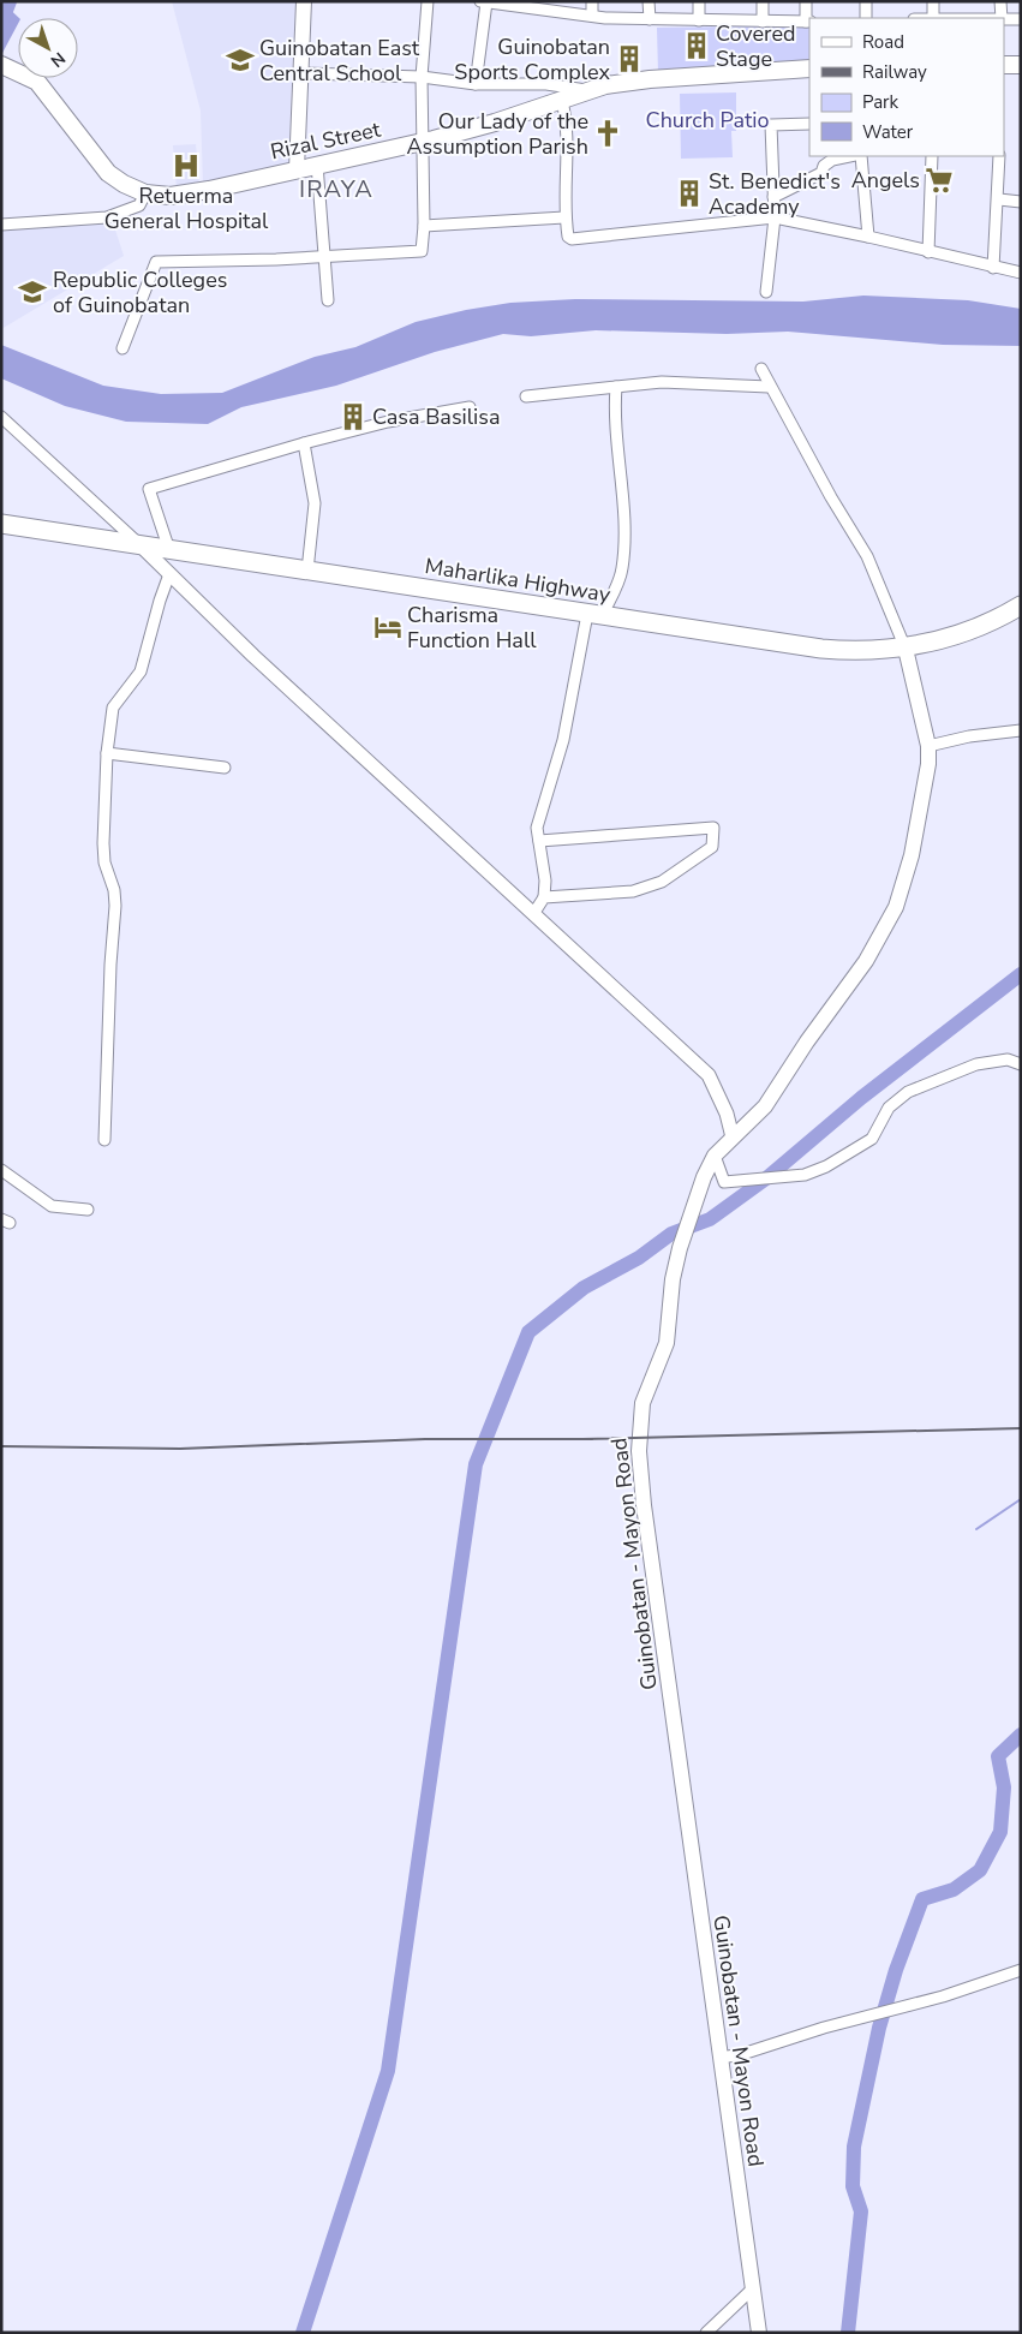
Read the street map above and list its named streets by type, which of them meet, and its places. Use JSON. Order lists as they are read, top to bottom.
{
  "streets": {
    "highway": ["Maharlika Highway"],
    "main road": ["Rizal Street", "Guinobatan - Mayon Road"]
  },
  "crossings": [
    ["Maharlika Highway", "Guinobatan - Mayon Road"]
  ],
  "districts": ["IRAYA"],
  "parks": ["Church Patio"],
  "places": {
    "building": [
      "Covered Stage",
      "Guinobatan Sports Complex",
      "St. Benedict's Academy",
      "Casa Basilisa"
    ],
    "school or university": ["Guinobatan East Central School", "Republic Colleges of Guinobatan"],
    "church": ["Our Lady of the Assumption Parish"],
    "hospital": ["Retuerma General Hospital"],
    "supermarket": ["Angels"],
    "hotel": ["Charisma Function Hall"]
  },
  "legend": [
    "Road",
    "Railway",
    "Park",
    "Water"
  ],
  "north": "bottom right"
}
